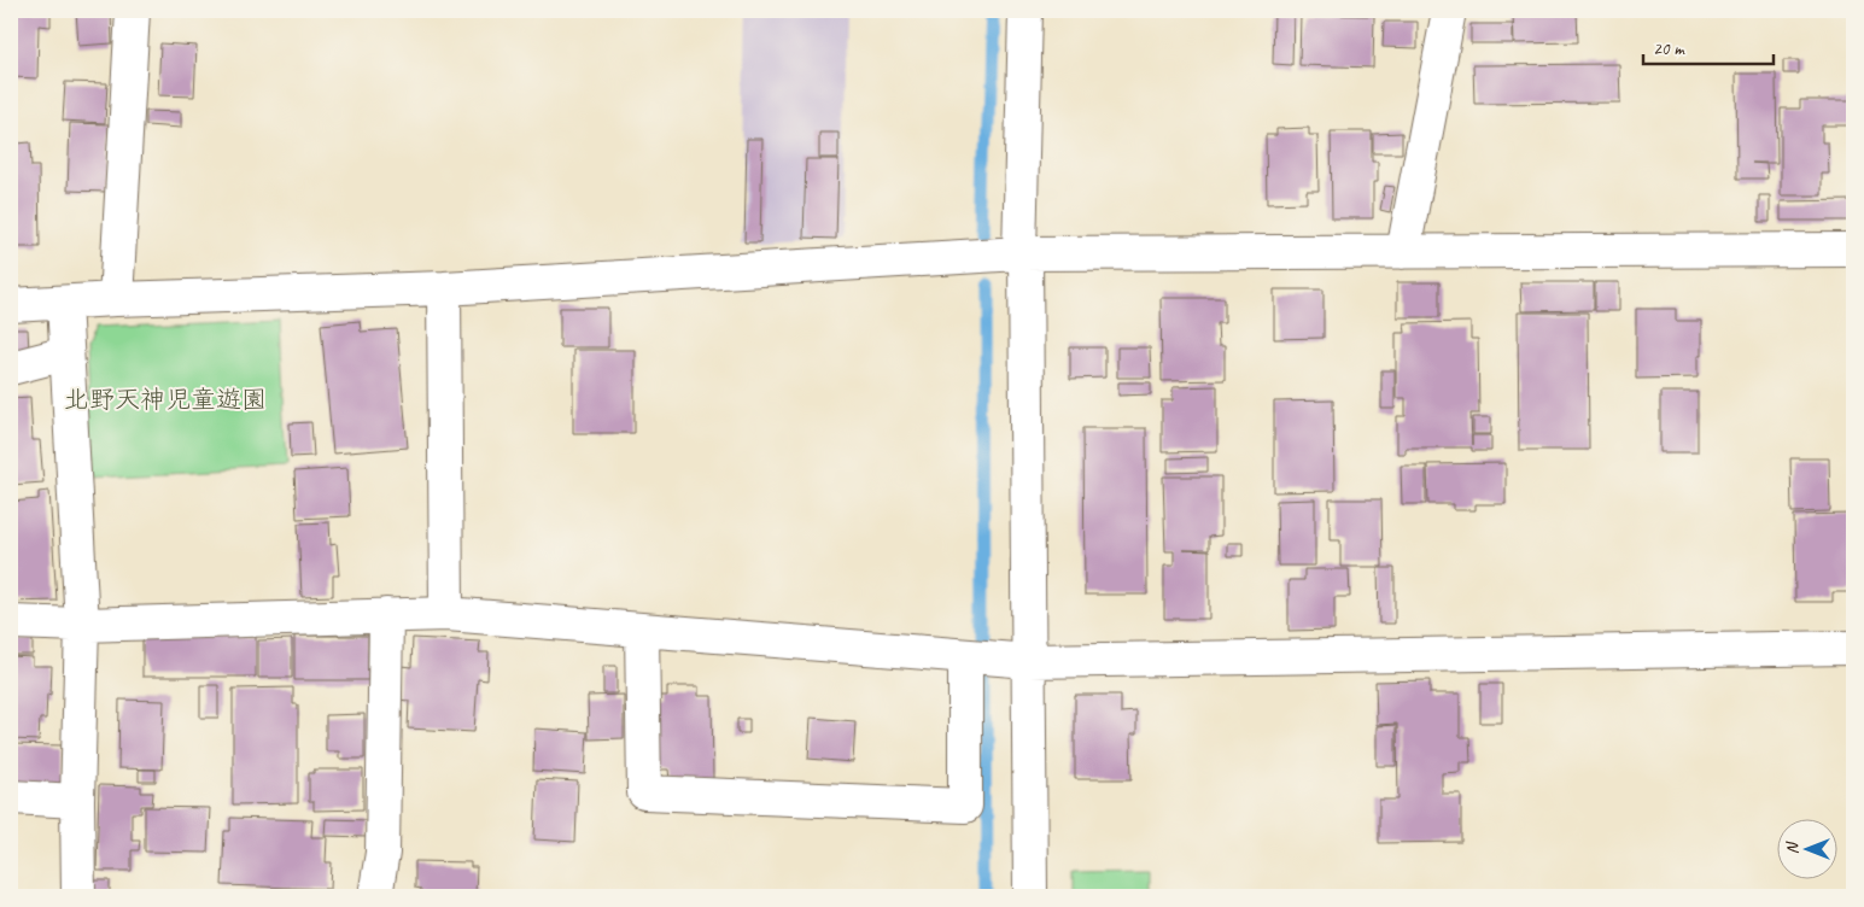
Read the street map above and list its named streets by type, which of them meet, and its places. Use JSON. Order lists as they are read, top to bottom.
{
  "parks": ["北野天神児童遊園"],
  "scale_bar": "20 m",
  "north": "left"
}
